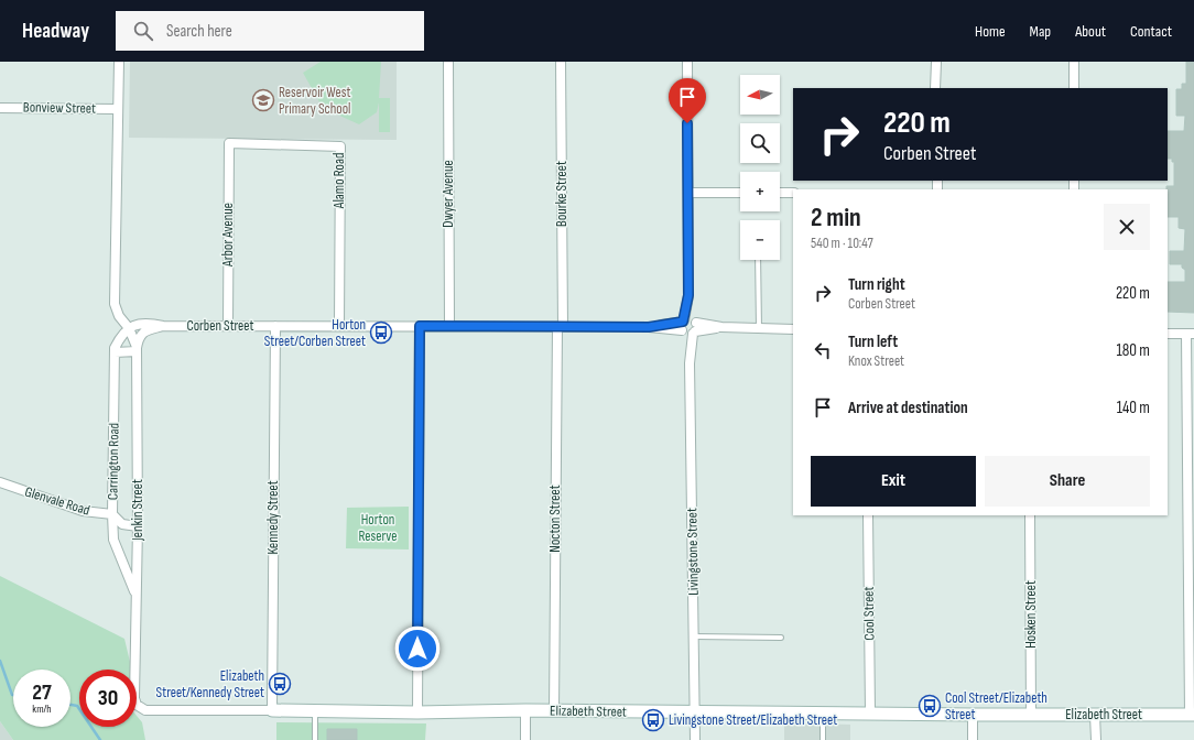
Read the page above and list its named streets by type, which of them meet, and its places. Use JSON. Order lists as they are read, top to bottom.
{
  "streets": {
    "street": [
      "Bonview Street",
      "Alamo Road",
      "Dwyer Avenue",
      "Bourke Street",
      "Arbor Avenue",
      "Corben Street",
      "Carrington Road",
      "Glenvale Road",
      "Jenkin Street",
      "Kennedy Street",
      "Nocton Street",
      "Livingstone Street",
      "Cool Street",
      "Hosken Street",
      "Elizabeth Street"
    ]
  },
  "crossings": [
    ["Alamo Road", "Arbor Avenue"],
    ["Alamo Road", "Corben Street"],
    ["Dwyer Avenue", "Corben Street"],
    ["Bourke Street", "Corben Street"],
    ["Bourke Street", "Nocton Street"],
    ["Arbor Avenue", "Corben Street"],
    ["Corben Street", "Kennedy Street"],
    ["Corben Street", "Nocton Street"],
    ["Corben Street", "Livingstone Street"],
    ["Carrington Road", "Glenvale Road"],
    ["Carrington Road", "Jenkin Street"],
    ["Glenvale Road", "Jenkin Street"],
    ["Jenkin Street", "Elizabeth Street"],
    ["Kennedy Street", "Elizabeth Street"],
    ["Nocton Street", "Elizabeth Street"],
    ["Livingstone Street", "Elizabeth Street"],
    ["Cool Street", "Elizabeth Street"],
    ["Hosken Street", "Elizabeth Street"]
  ],
  "parks": ["Horton Reserve"],
  "places": {
    "school or university": ["Reservoir West Primary School"],
    "bus stop": [
      "Horton Street/Corben Street",
      "Elizabeth Street/Kennedy Street",
      "Cool Street/Elizabeth Street",
      "Livingstone Street/Elizabeth Street"
    ]
  },
  "north": "left",
  "page": {
    "header": "Headway",
    "search": "Search here",
    "nav": [
      "Home",
      "Map",
      "About",
      "Contact"
    ],
    "map_buttons": ["+", "−"],
    "turn": ["220 m", "Corben Street"],
    "heading": ["2 min", "540 m · 10:47"],
    "list": [
      {
        "name": "Turn right",
        "note": "Corben Street",
        "value": "220 m"
      },
      {
        "name": "Turn left",
        "note": "Knox Street",
        "value": "180 m"
      },
      {
        "name": "Arrive at destination",
        "value": "140 m"
      }
    ],
    "buttons": ["Exit", "Share"],
    "speed": "27 km/h",
    "limit": "30"
  }
}
